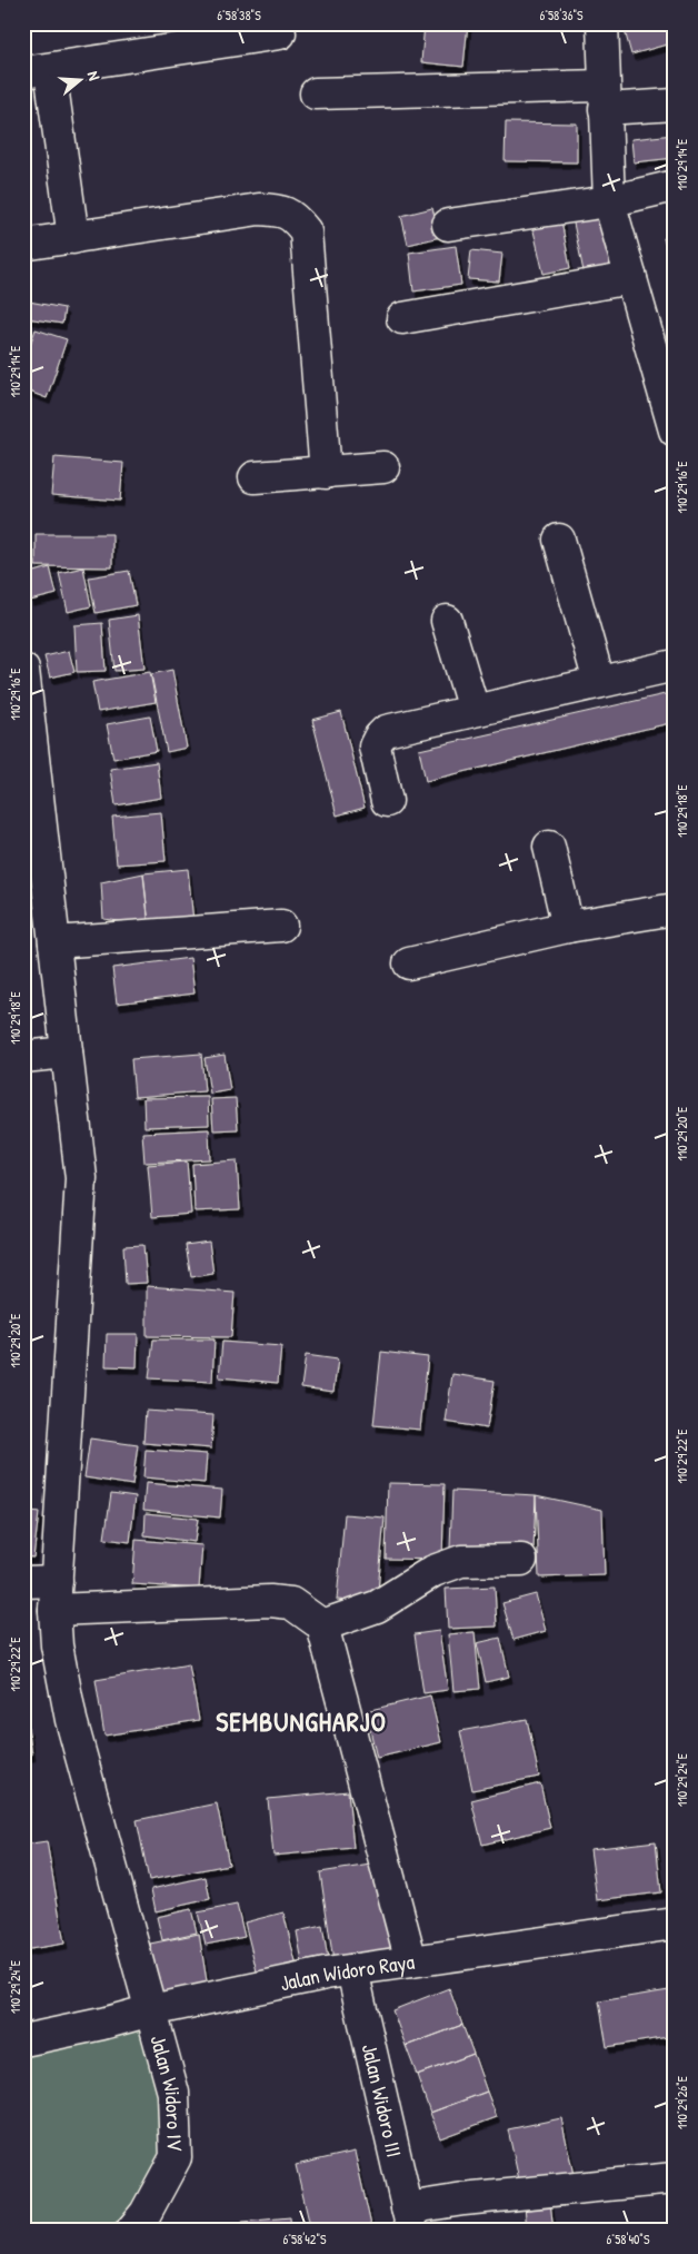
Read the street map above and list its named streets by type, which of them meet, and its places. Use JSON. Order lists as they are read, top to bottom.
{
  "streets": {
    "street": ["Jalan Widoro Raya", "Jalan Widoro IV", "Jalan Widoro III"]
  },
  "crossings": [
    ["Jalan Widoro Raya", "Jalan Widoro IV"],
    ["Jalan Widoro Raya", "Jalan Widoro III"]
  ],
  "districts": ["SEMBUNGHARJO"],
  "north": "right",
  "coordinates": [
    "6°58'38\"S",
    "6°58'36\"S",
    "110°29'14\"E",
    "110°29'16\"E",
    "110°29'18\"E",
    "110°29'20\"E",
    "110°29'22\"E",
    "110°29'24\"E",
    "110°29'26\"E",
    "6°58'42\"S",
    "6°58'40\"S"
  ]
}
